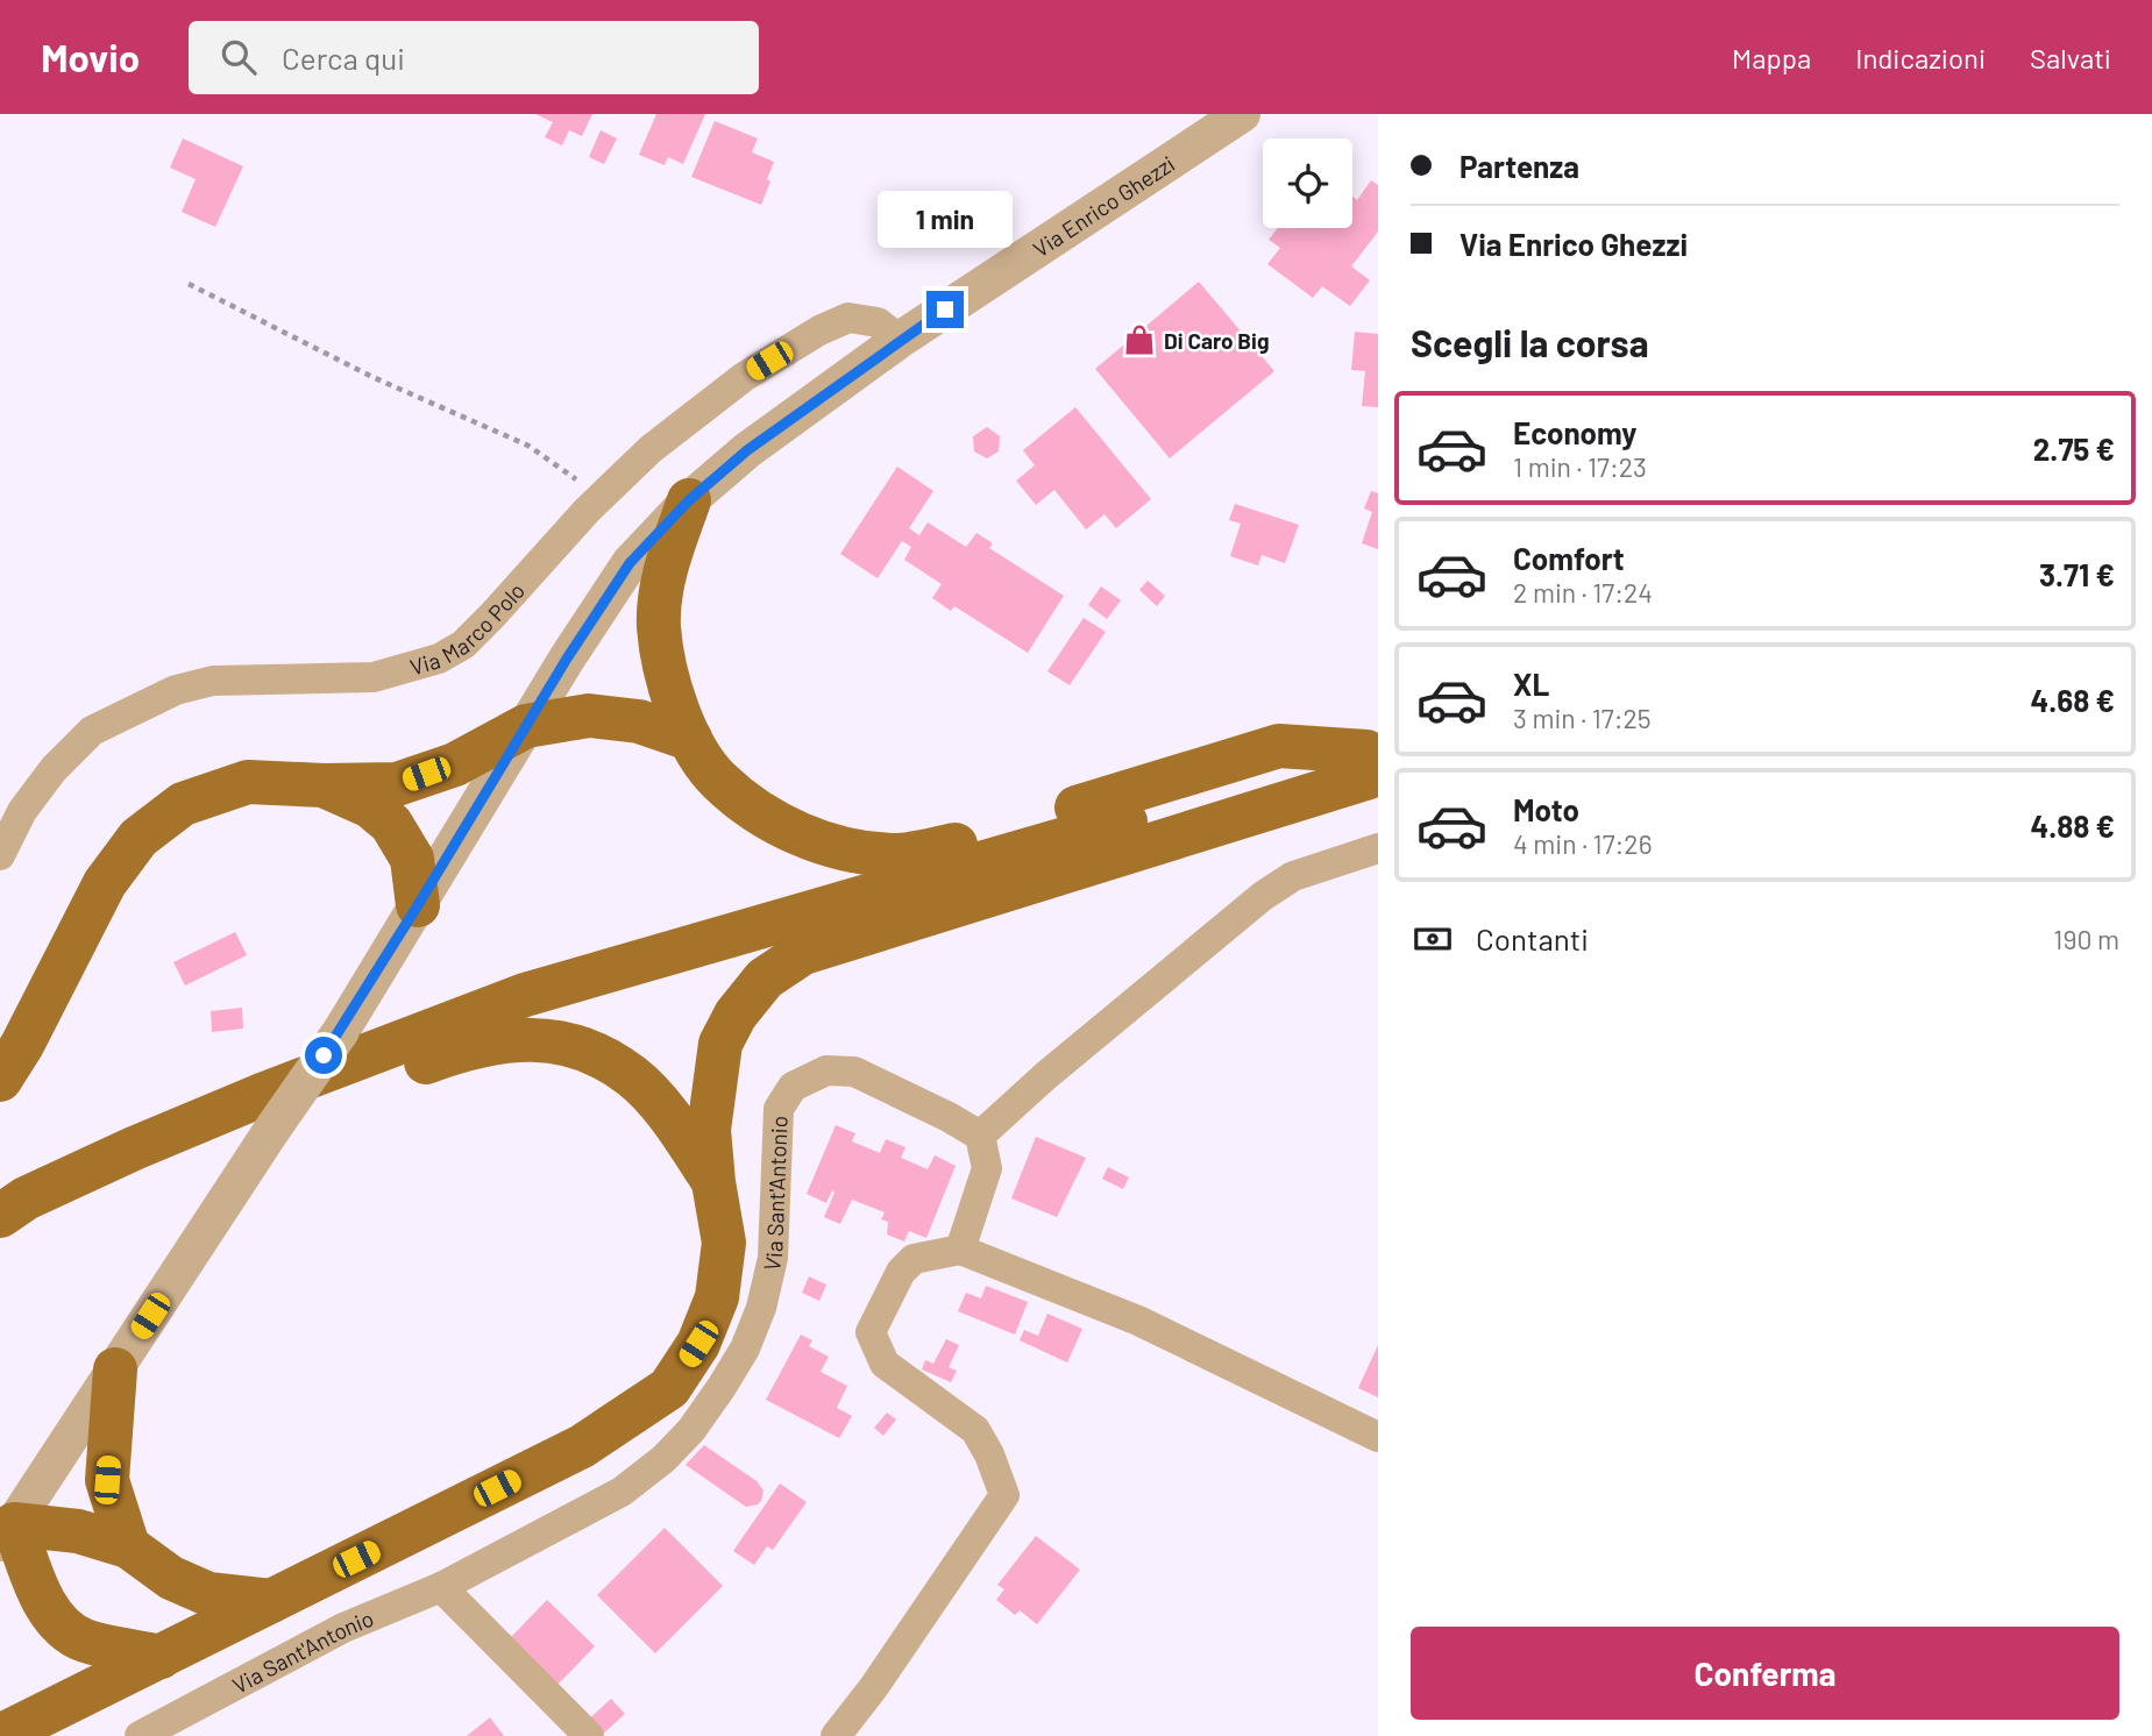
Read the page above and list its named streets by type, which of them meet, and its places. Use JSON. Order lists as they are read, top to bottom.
{
  "streets": {
    "street": ["Via Enrico Ghezzi", "Via Marco Polo", "Via Sant'Antonio"]
  },
  "crossings": [
    ["Via Enrico Ghezzi", "Via Marco Polo"]
  ],
  "places": {
    "shop": ["Di Caro Big"]
  },
  "page": {
    "header": "Movio",
    "search": "Cerca qui",
    "nav": ["Mappa", "Indicazioni", "Salvati"],
    "banner": ["Partenza", "Via Enrico Ghezzi"],
    "bubble": "1 min",
    "heading": "Scegli la corsa",
    "list": [
      {
        "name": "Economy",
        "note": "1 min · 17:23",
        "value": "2.75 €"
      },
      {
        "name": "Comfort",
        "note": "2 min · 17:24",
        "value": "3.71 €"
      },
      {
        "name": "XL",
        "note": "3 min · 17:25",
        "value": "4.68 €"
      },
      {
        "name": "Moto",
        "note": "4 min · 17:26",
        "value": "4.88 €"
      }
    ],
    "pay": ["Contanti", "190 m"],
    "buttons": "Conferma"
  }
}
